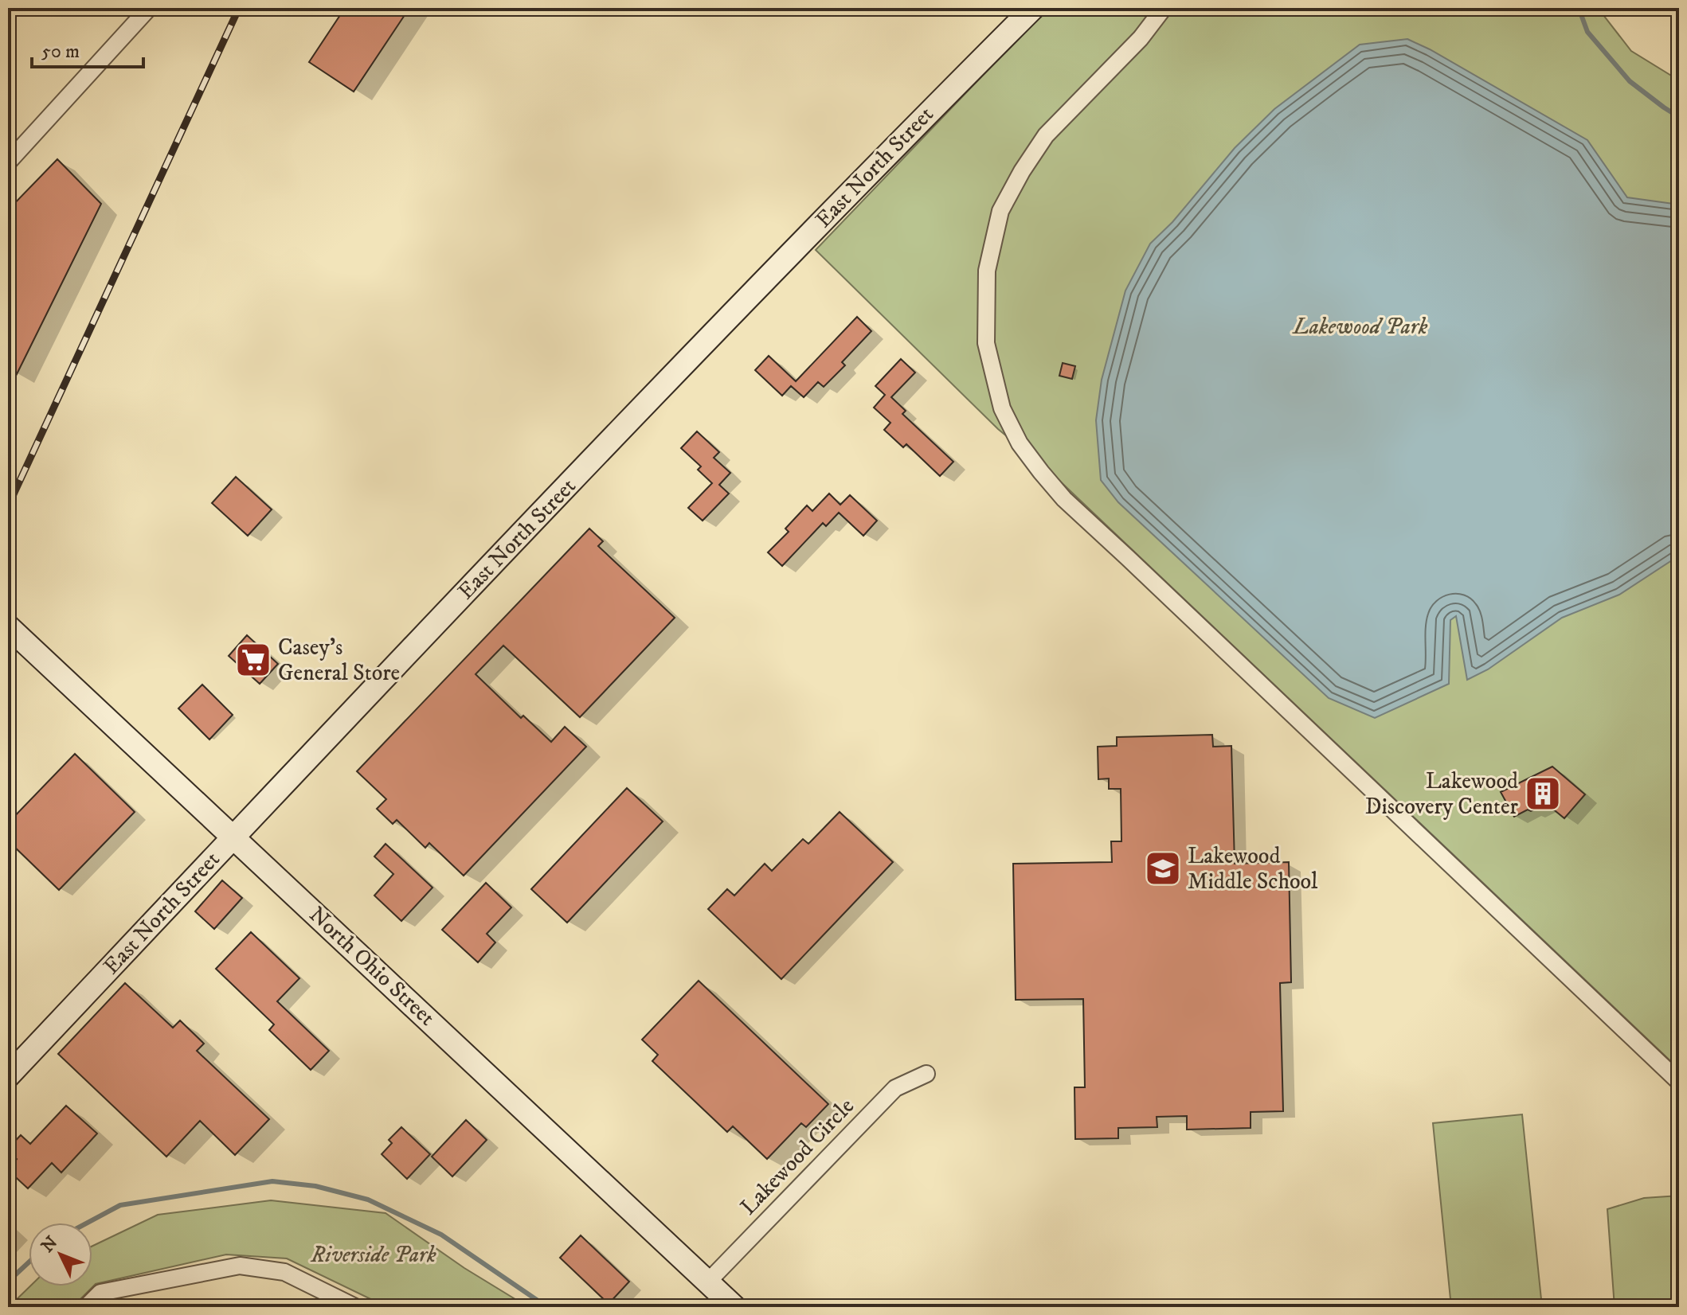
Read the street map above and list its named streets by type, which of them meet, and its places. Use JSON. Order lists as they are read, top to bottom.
{
  "streets": {
    "street": ["East North Street", "North Ohio Street", "Lakewood Circle"]
  },
  "crossings": [
    ["East North Street", "North Ohio Street"],
    ["North Ohio Street", "Lakewood Circle"]
  ],
  "parks": ["Lakewood Park", "Riverside Park"],
  "places": {
    "supermarket": ["Casey's General Store"],
    "building": ["Lakewood Discovery Center"],
    "school or university": ["Lakewood Middle School"]
  },
  "scale_bar": "50 m",
  "north": "top left"
}
